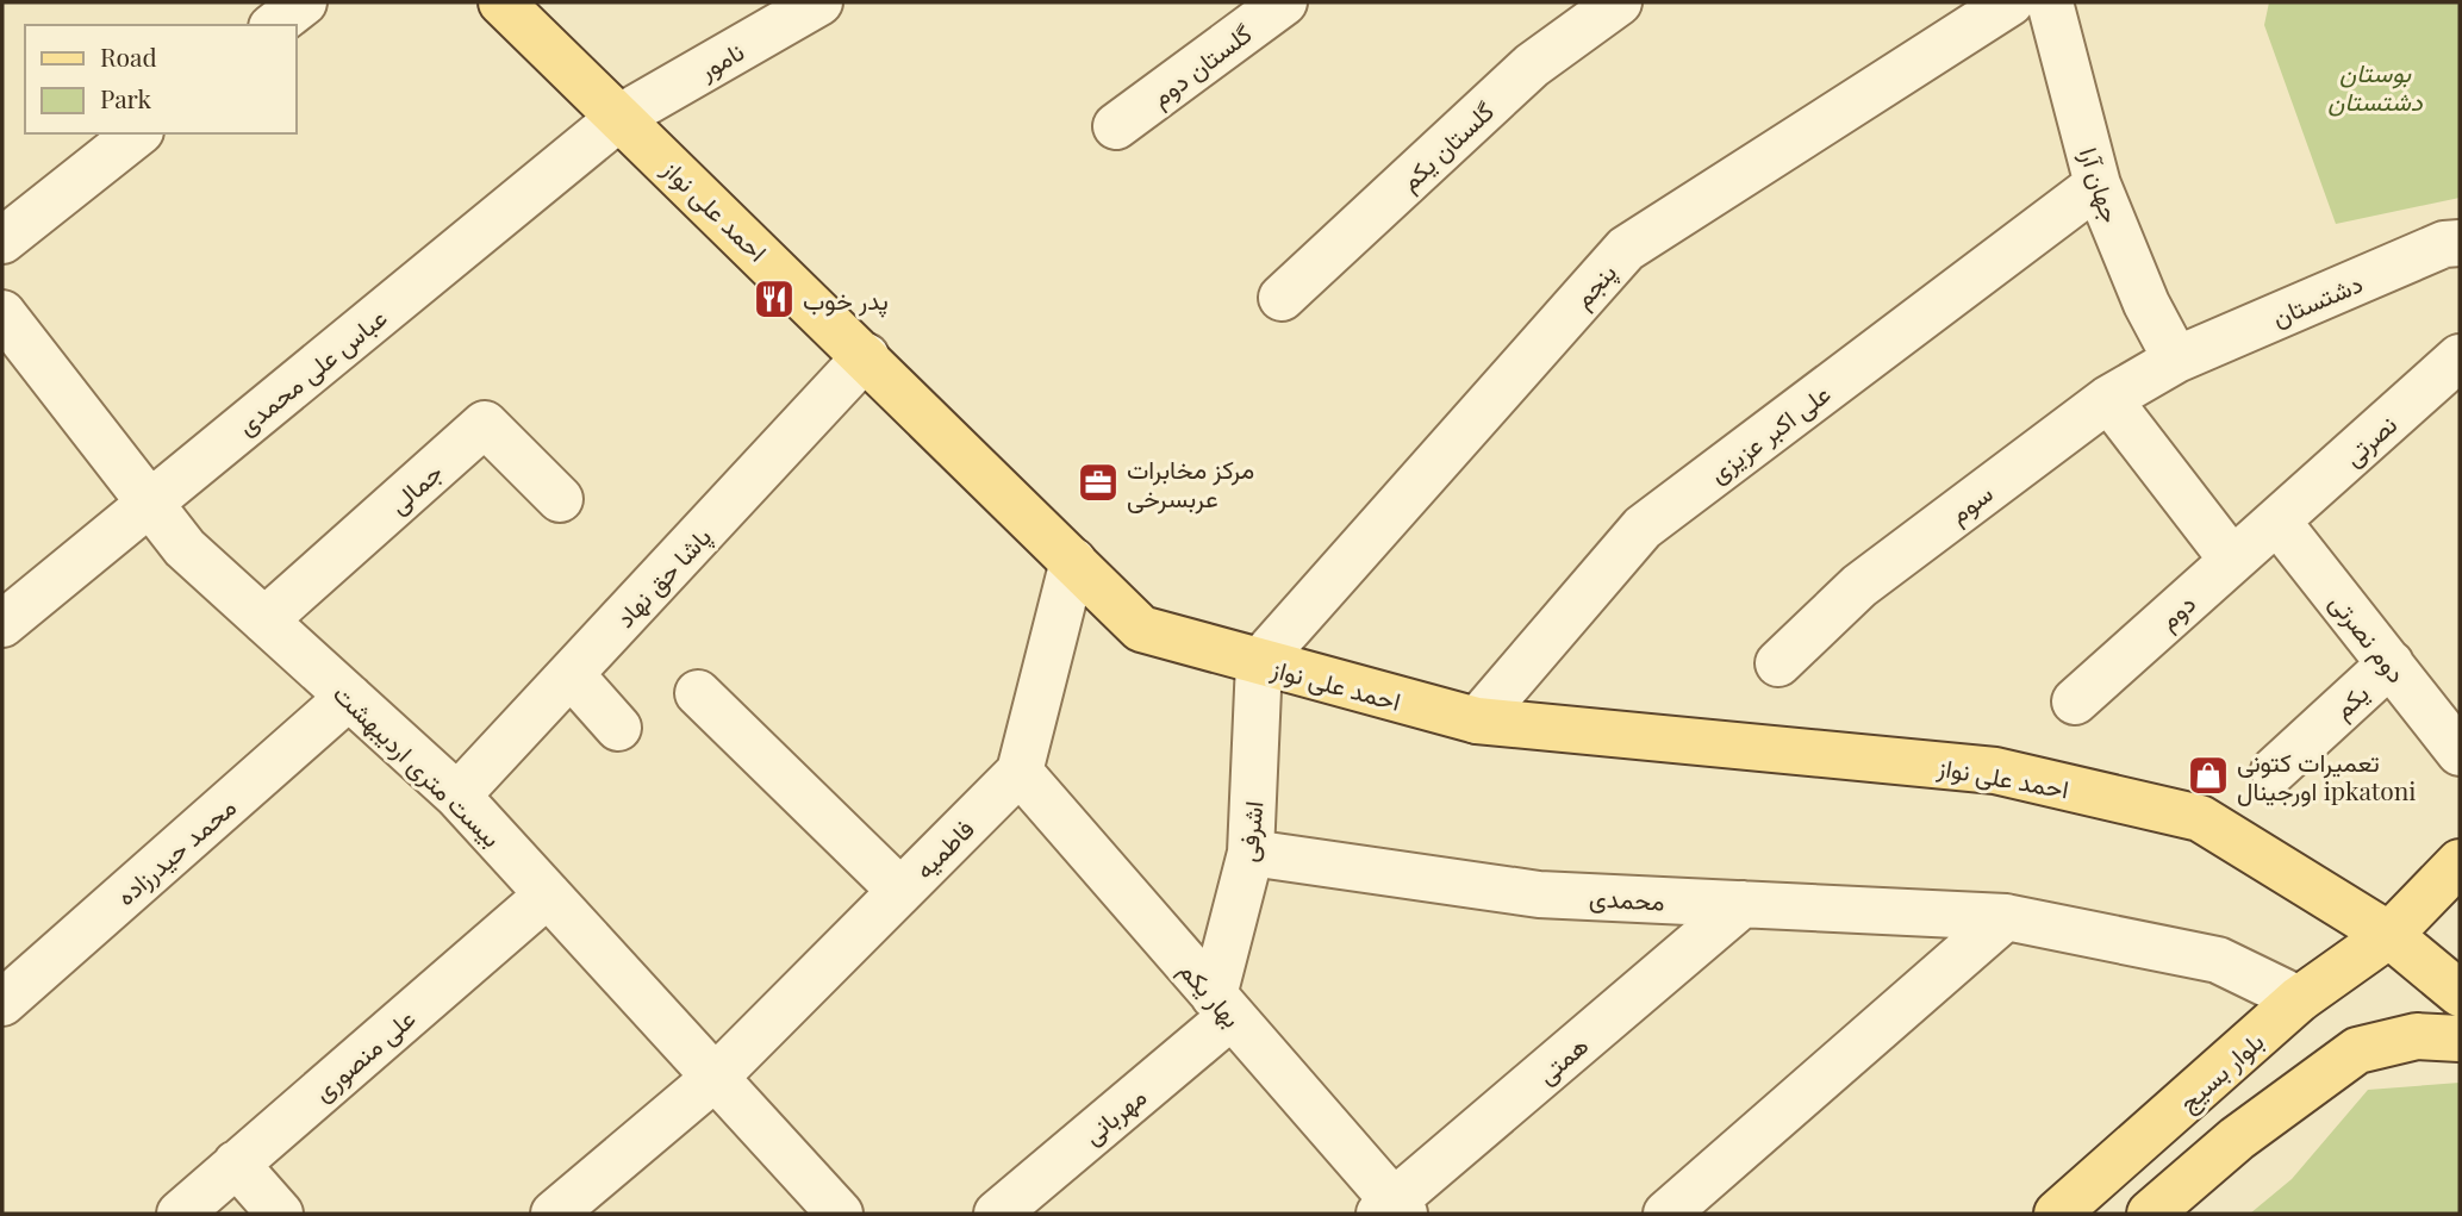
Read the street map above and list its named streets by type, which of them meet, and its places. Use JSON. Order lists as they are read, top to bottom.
{
  "streets": {
    "main road": ["احمد علی نواز", "بلوار بسیج"],
    "street": [
      "نامور",
      "گلستان دوم",
      "گلستان یکم",
      "جهان آرا",
      "پنجم",
      "دشتستان",
      "عباس علی محمدی",
      "علی اکبر عزیزی",
      "نصرتی",
      "جمالی",
      "سوم",
      "پاشا حق نهاد",
      "دوم",
      "دوم نصرتی",
      "یکم",
      "بیست متری اردیبهشت",
      "اشرفی",
      "فاطمیه",
      "محمد حیدرزاده",
      "محمدی",
      "بهار یکم",
      "علی منصوری",
      "همتی",
      "مهربانی"
    ]
  },
  "crossings": [
    ["نامور", "احمد علی نواز"],
    ["نامور", "عباس علی محمدی"],
    ["جهان آرا", "دشتستان"],
    ["جهان آرا", "علی اکبر عزیزی"],
    ["جهان آرا", "سوم"],
    ["احمد علی نواز", "پنجم"],
    ["احمد علی نواز", "عباس علی محمدی"],
    ["احمد علی نواز", "علی اکبر عزیزی"],
    ["احمد علی نواز", "پاشا حق نهاد"],
    ["احمد علی نواز", "اشرفی"],
    ["احمد علی نواز", "بلوار بسیج"],
    ["پنجم", "اشرفی"],
    ["دشتستان", "سوم"],
    ["عباس علی محمدی", "بیست متری اردیبهشت"],
    ["نصرتی", "دوم"],
    ["نصرتی", "دوم نصرتی"],
    ["جمالی", "بیست متری اردیبهشت"],
    ["پاشا حق نهاد", "بیست متری اردیبهشت"],
    ["دوم", "دوم نصرتی"],
    ["دوم نصرتی", "یکم"],
    ["بیست متری اردیبهشت", "فاطمیه"],
    ["بیست متری اردیبهشت", "محمد حیدرزاده"],
    ["بیست متری اردیبهشت", "علی منصوری"],
    ["اشرفی", "محمدی"],
    ["اشرفی", "بهار یکم"],
    ["اشرفی", "مهربانی"],
    ["فاطمیه", "بهار یکم"],
    ["محمدی", "همتی"],
    ["محمدی", "بلوار بسیج"],
    ["بهار یکم", "همتی"],
    ["بهار یکم", "مهربانی"]
  ],
  "parks": ["بوستان دشتستان"],
  "places": {
    "restaurant": ["پدر خوب"],
    "office": ["مرکز مخابرات عربسرخی"],
    "shop": ["تعمیرات کتونی اورجینال ipkatoni"]
  },
  "legend": ["Road", "Park"]
}
